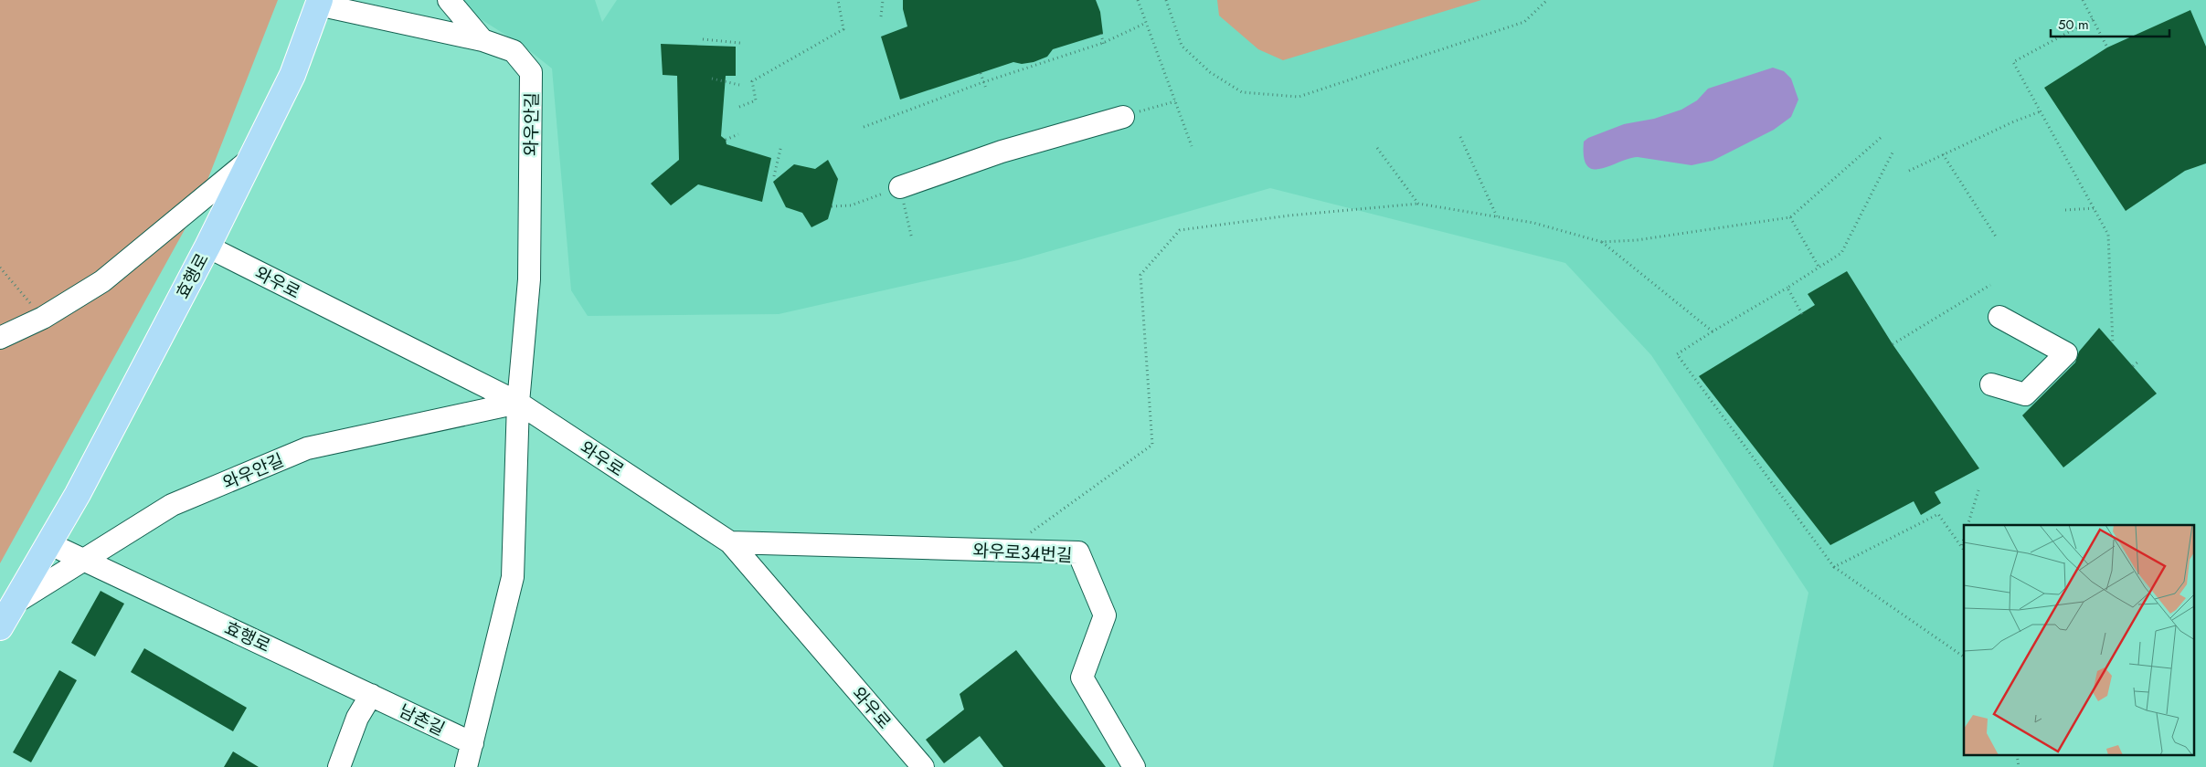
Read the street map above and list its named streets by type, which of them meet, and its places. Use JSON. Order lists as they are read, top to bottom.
{
  "streets": {
    "main road": ["효행로"],
    "street": [
      "와우안길",
      "와우로",
      "와우로34번길",
      "남촌길"
    ]
  },
  "crossings": [
    ["와우안길", "효행로"],
    ["와우안길", "와우로"],
    ["와우안길", "남촌길"],
    ["효행로", "와우로"],
    ["효행로", "남촌길"],
    ["와우로", "와우로34번길"]
  ],
  "scale_bar": "50 m"
}
